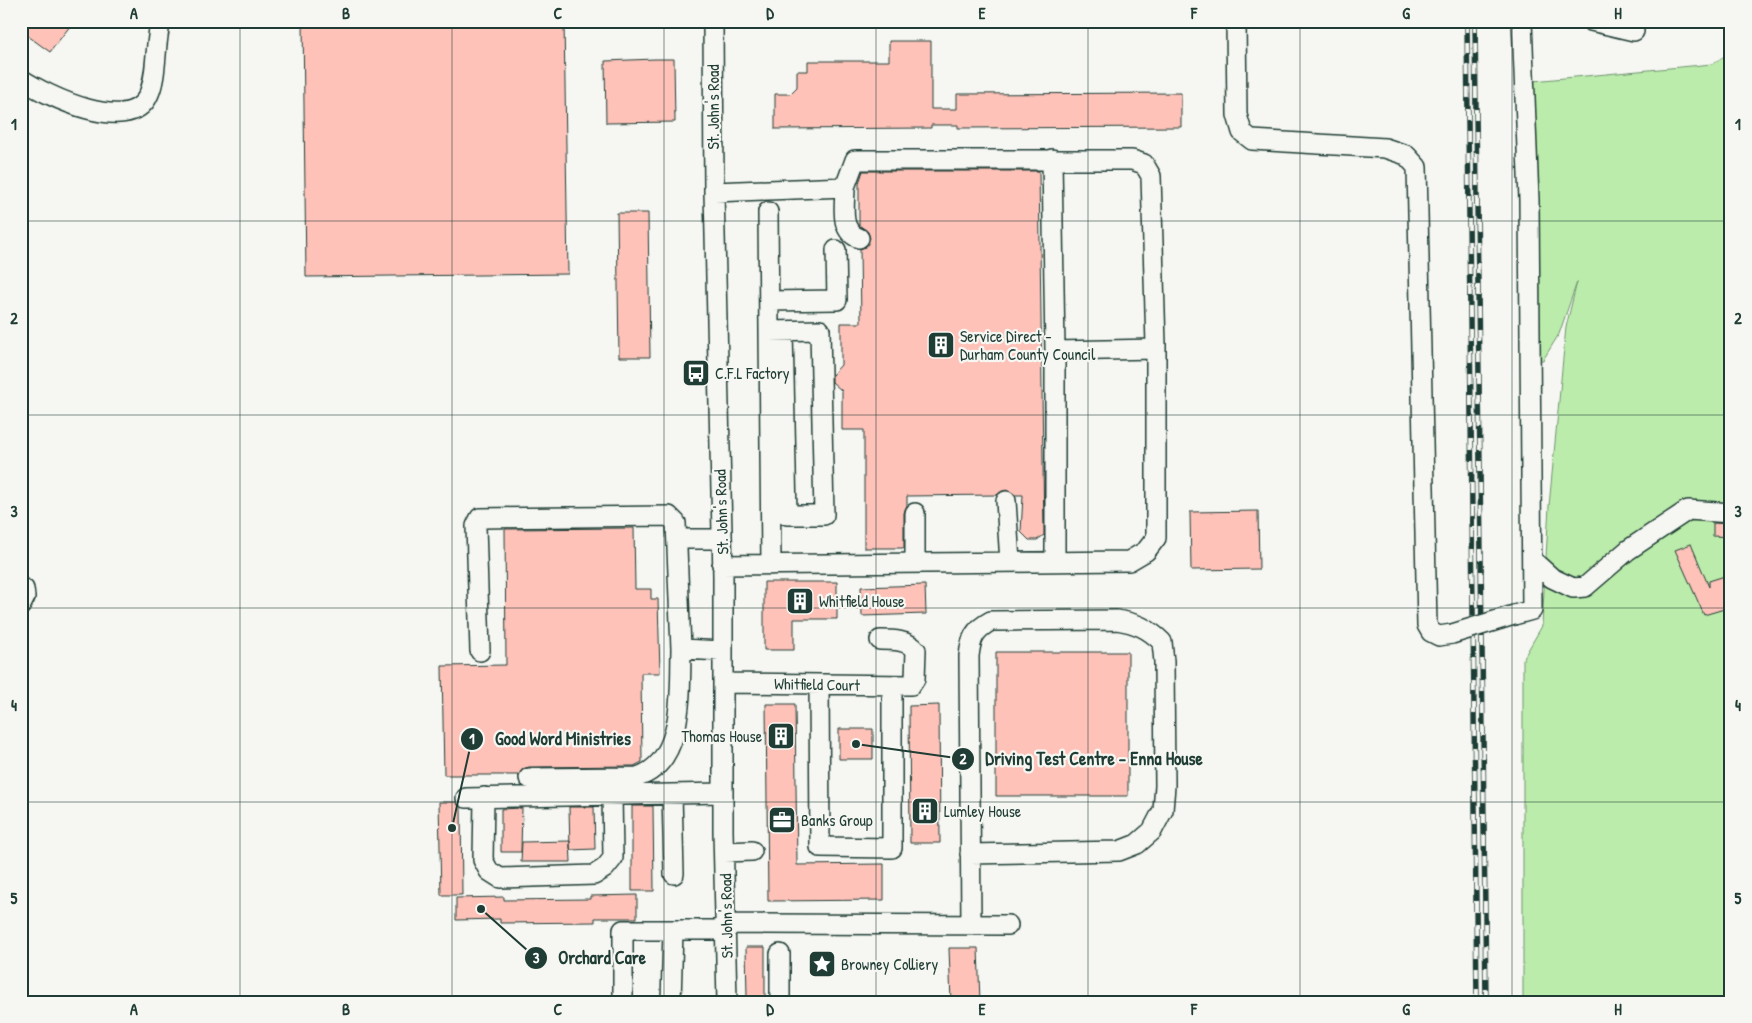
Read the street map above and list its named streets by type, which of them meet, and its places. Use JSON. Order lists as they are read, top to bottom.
{
  "streets": {
    "street": ["St. John's Road", "Whitfield Court"]
  },
  "crossings": [
    ["St. John's Road", "Whitfield Court"]
  ],
  "places": {
    "building": [
      "Service Direct - Durham County Council",
      "Whitfield House",
      "Thomas House",
      "Lumley House"
    ],
    "bus stop": ["C.F.L Factory"],
    "other": ["Driving Test Centre - Enna House", "Good Word Ministries", "Orchard Care"],
    "office": ["Banks Group"],
    "place": ["Browney Colliery"]
  },
  "grid": {
    "columns": [
      "A",
      "B",
      "C",
      "D",
      "E",
      "F",
      "G",
      "H"
    ],
    "rows": [
      "1",
      "2",
      "3",
      "4",
      "5"
    ]
  }
}
